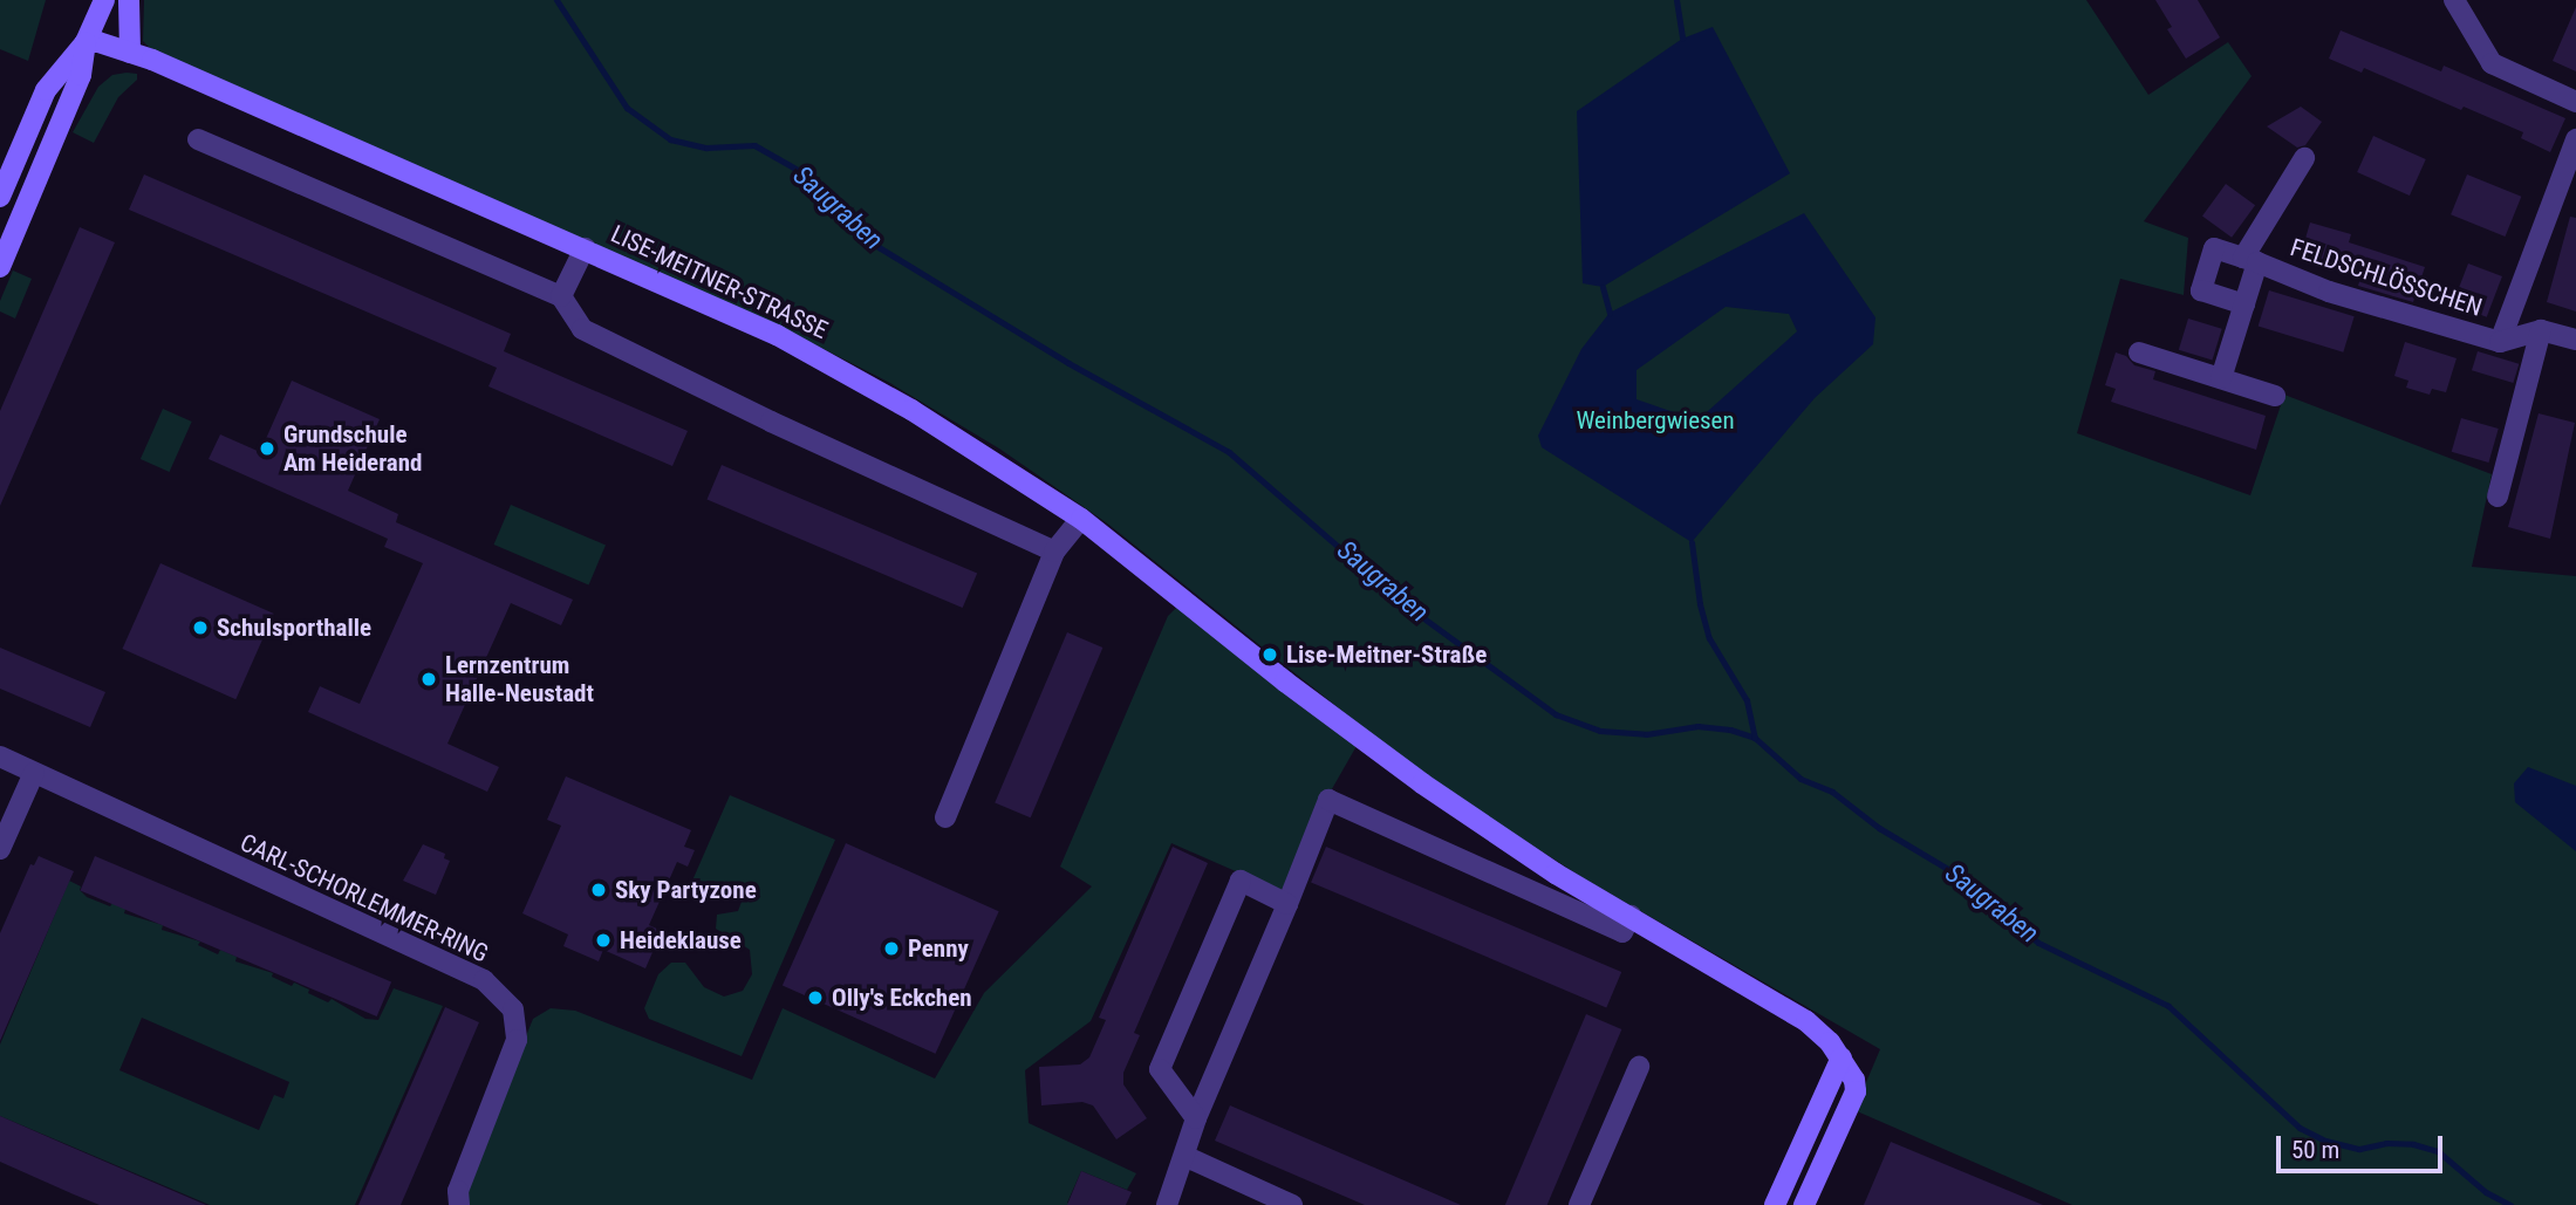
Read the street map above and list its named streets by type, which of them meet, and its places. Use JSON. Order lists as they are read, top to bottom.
{
  "streets": {
    "street": ["FELDSCHLÖSSCHEN", "LISE-MEITNER-STRASSE", "CARL-SCHORLEMMER-RING"]
  },
  "water": ["Saugraben"],
  "parks": ["Weinbergwiesen"],
  "places": [
    "Grundschule Am Heiderand",
    "Schulsporthalle",
    "Lise-Meitner-Straße",
    "Lernzentrum Halle-Neustadt",
    "Sky Partyzone",
    "Heideklause",
    "Penny",
    "Olly's Eckchen"
  ],
  "scale_bar": "50 m"
}
